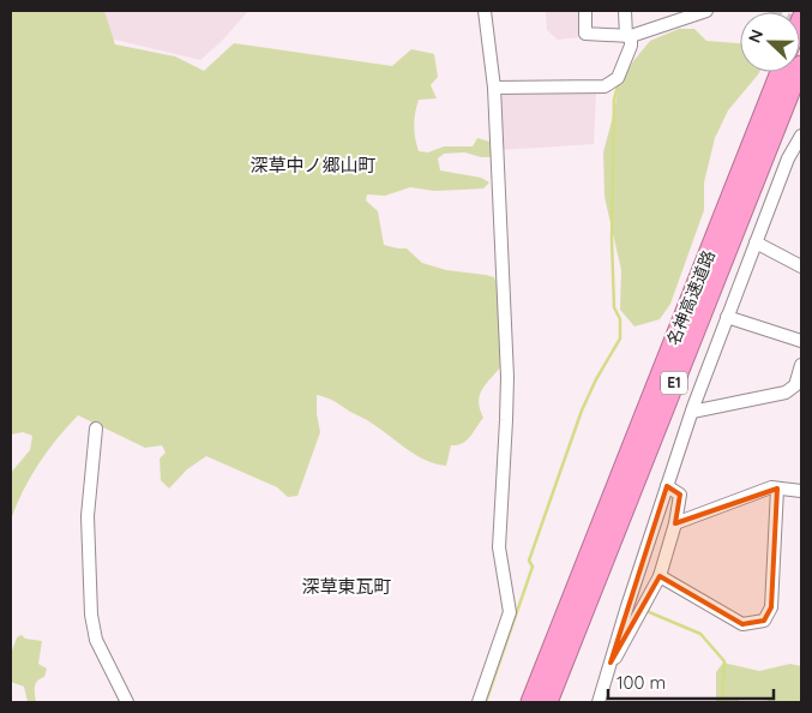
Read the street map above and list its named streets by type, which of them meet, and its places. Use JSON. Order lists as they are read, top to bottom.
{
  "streets": {
    "highway": ["名神高速道路", "E1"]
  },
  "districts": ["深草中ノ郷山町", "深草東瓦町"],
  "scale_bar": "100 m",
  "north": "left"
}
